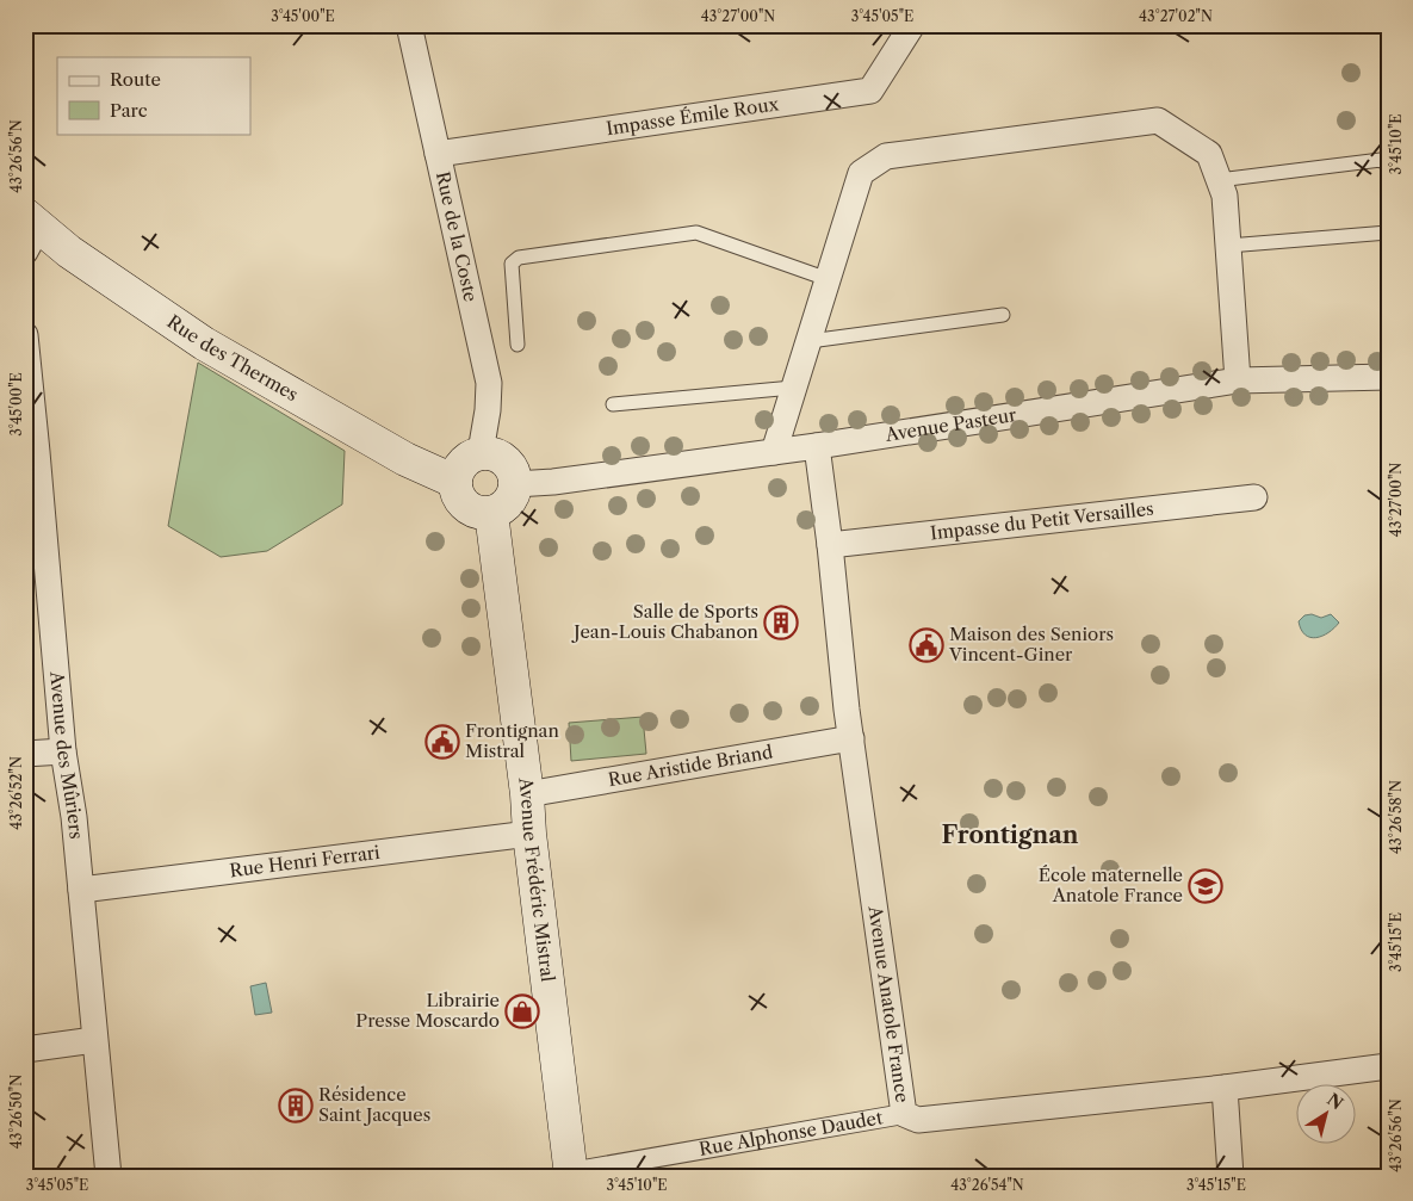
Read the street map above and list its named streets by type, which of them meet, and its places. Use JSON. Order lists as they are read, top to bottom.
{
  "streets": {
    "main road": ["Rue des Thermes", "Avenue Frédéric Mistral"],
    "street": [
      "Impasse Émile Roux",
      "Rue de la Coste",
      "Avenue Pasteur",
      "Impasse du Petit Versailles",
      "Avenue des Mûriers",
      "Rue Aristide Briand",
      "Rue Henri Ferrari",
      "Avenue Anatole France",
      "Rue Alphonse Daudet"
    ]
  },
  "crossings": [
    ["Impasse Émile Roux", "Rue de la Coste"],
    ["Rue de la Coste", "Rue des Thermes"],
    ["Rue de la Coste", "Avenue Pasteur"],
    ["Rue de la Coste", "Avenue Frédéric Mistral"],
    ["Rue des Thermes", "Avenue Pasteur"],
    ["Rue des Thermes", "Avenue Frédéric Mistral"],
    ["Avenue Pasteur", "Avenue Frédéric Mistral"],
    ["Avenue Pasteur", "Avenue Anatole France"],
    ["Impasse du Petit Versailles", "Avenue Anatole France"],
    ["Avenue des Mûriers", "Rue Henri Ferrari"],
    ["Rue Aristide Briand", "Avenue Frédéric Mistral"],
    ["Rue Aristide Briand", "Avenue Anatole France"],
    ["Rue Henri Ferrari", "Avenue Frédéric Mistral"],
    ["Avenue Frédéric Mistral", "Rue Alphonse Daudet"],
    ["Avenue Anatole France", "Rue Alphonse Daudet"]
  ],
  "districts": ["Frontignan"],
  "places": {
    "building": ["Salle de Sports Jean-Louis Chabanon", "Résidence Saint Jacques"],
    "public building": ["Maison des Seniors Vincent-Giner", "Frontignan Mistral"],
    "school or university": ["École maternelle Anatole France"],
    "shop": ["Librairie Presse Moscardo"]
  },
  "legend": ["Route", "Parc"],
  "north": "top right",
  "coordinates": [
    "3°45'00\"E",
    "43°27'00\"N",
    "3°45'05\"E",
    "43°27'02\"N",
    "3°45'10\"E",
    "43°26'56\"N",
    "43°26'52\"N",
    "43°26'58\"N",
    "3°45'15\"E",
    "43°26'50\"N",
    "43°26'54\"N"
  ]
}
